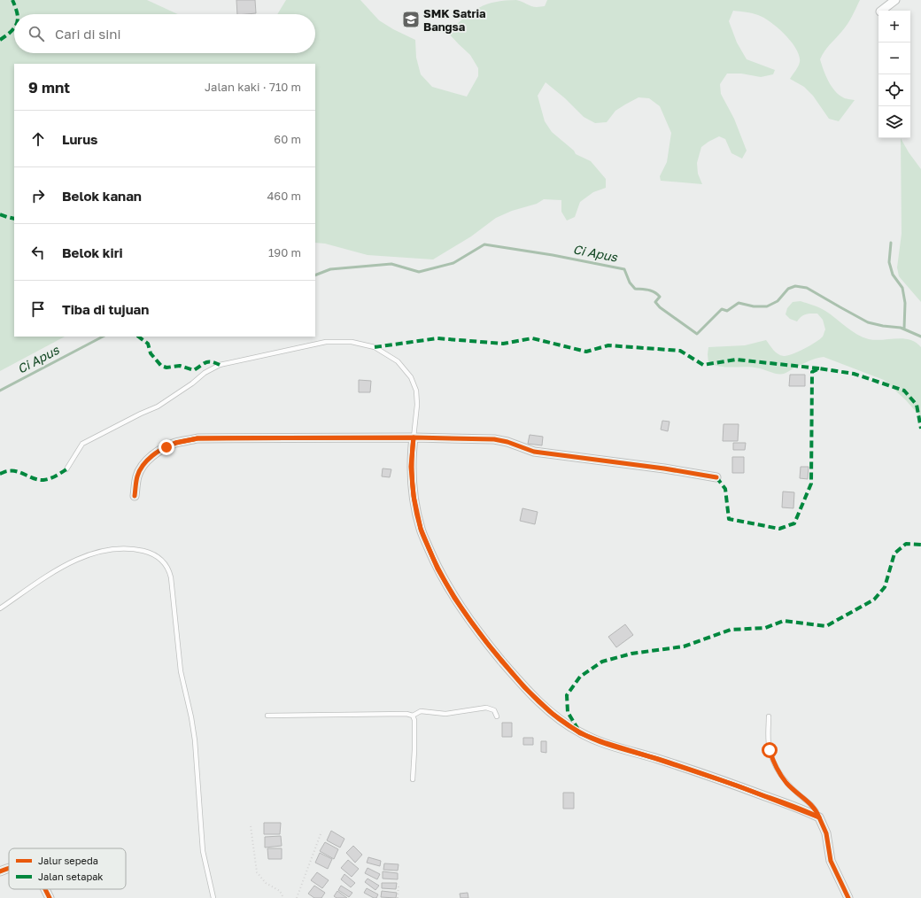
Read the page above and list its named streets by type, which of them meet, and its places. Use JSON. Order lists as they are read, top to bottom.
{
  "water": ["Ci Apus"],
  "places": {
    "school or university": ["SMK Satria Bangsa"]
  },
  "legend": ["Jalur sepeda", "Jalan setapak"],
  "page": {
    "map_buttons": ["+", "−"],
    "search": "Cari di sini",
    "heading": ["9 mnt", "Jalan kaki · 710 m"],
    "list": [
      ["Lurus", "60 m"],
      ["Belok kanan", "460 m"],
      ["Belok kiri", "190 m"],
      "Tiba di tujuan"
    ]
  }
}
